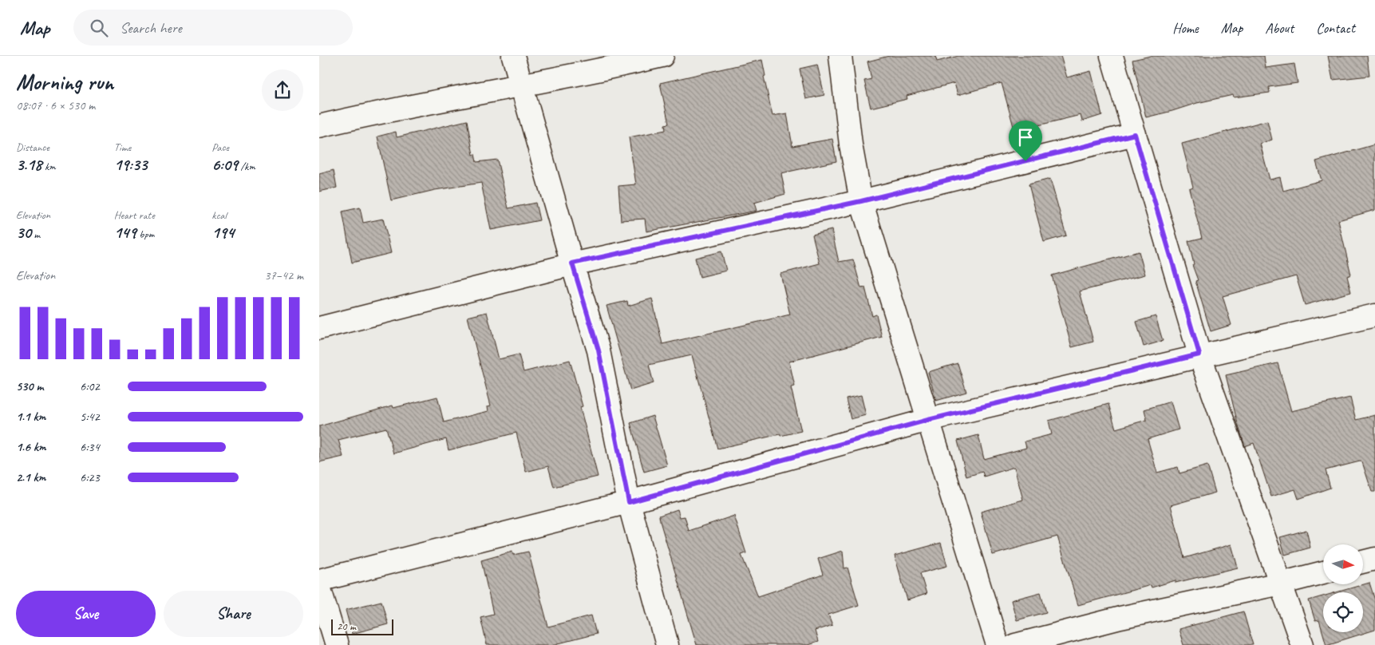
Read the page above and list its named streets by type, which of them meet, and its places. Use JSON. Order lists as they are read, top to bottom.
{
  "scale_bar": "20 m",
  "north": "right",
  "page": {
    "header": "Map",
    "search": "Search here",
    "nav": [
      "Home",
      "Map",
      "About",
      "Contact"
    ],
    "heading": ["Morning run", "08:07 · 6 × 530 m"],
    "stats": [
      ["Distance", "3.18 km"],
      ["Time", "19:33"],
      ["Pace", "6:09 /km"],
      ["Elevation", "30 m"],
      ["Heart rate", "149 bpm"],
      ["kcal", "194"]
    ],
    "chart": ["Elevation", "37–42 m"],
    "list": [
      {
        "name": "530 m",
        "note": "6:02"
      },
      {
        "name": "1.1 km",
        "note": "5:42"
      },
      {
        "name": "1.6 km",
        "note": "6:34"
      },
      {
        "name": "2.1 km",
        "note": "6:23"
      }
    ],
    "buttons": ["Save", "Share"],
    "scale": "20 m"
  }
}
